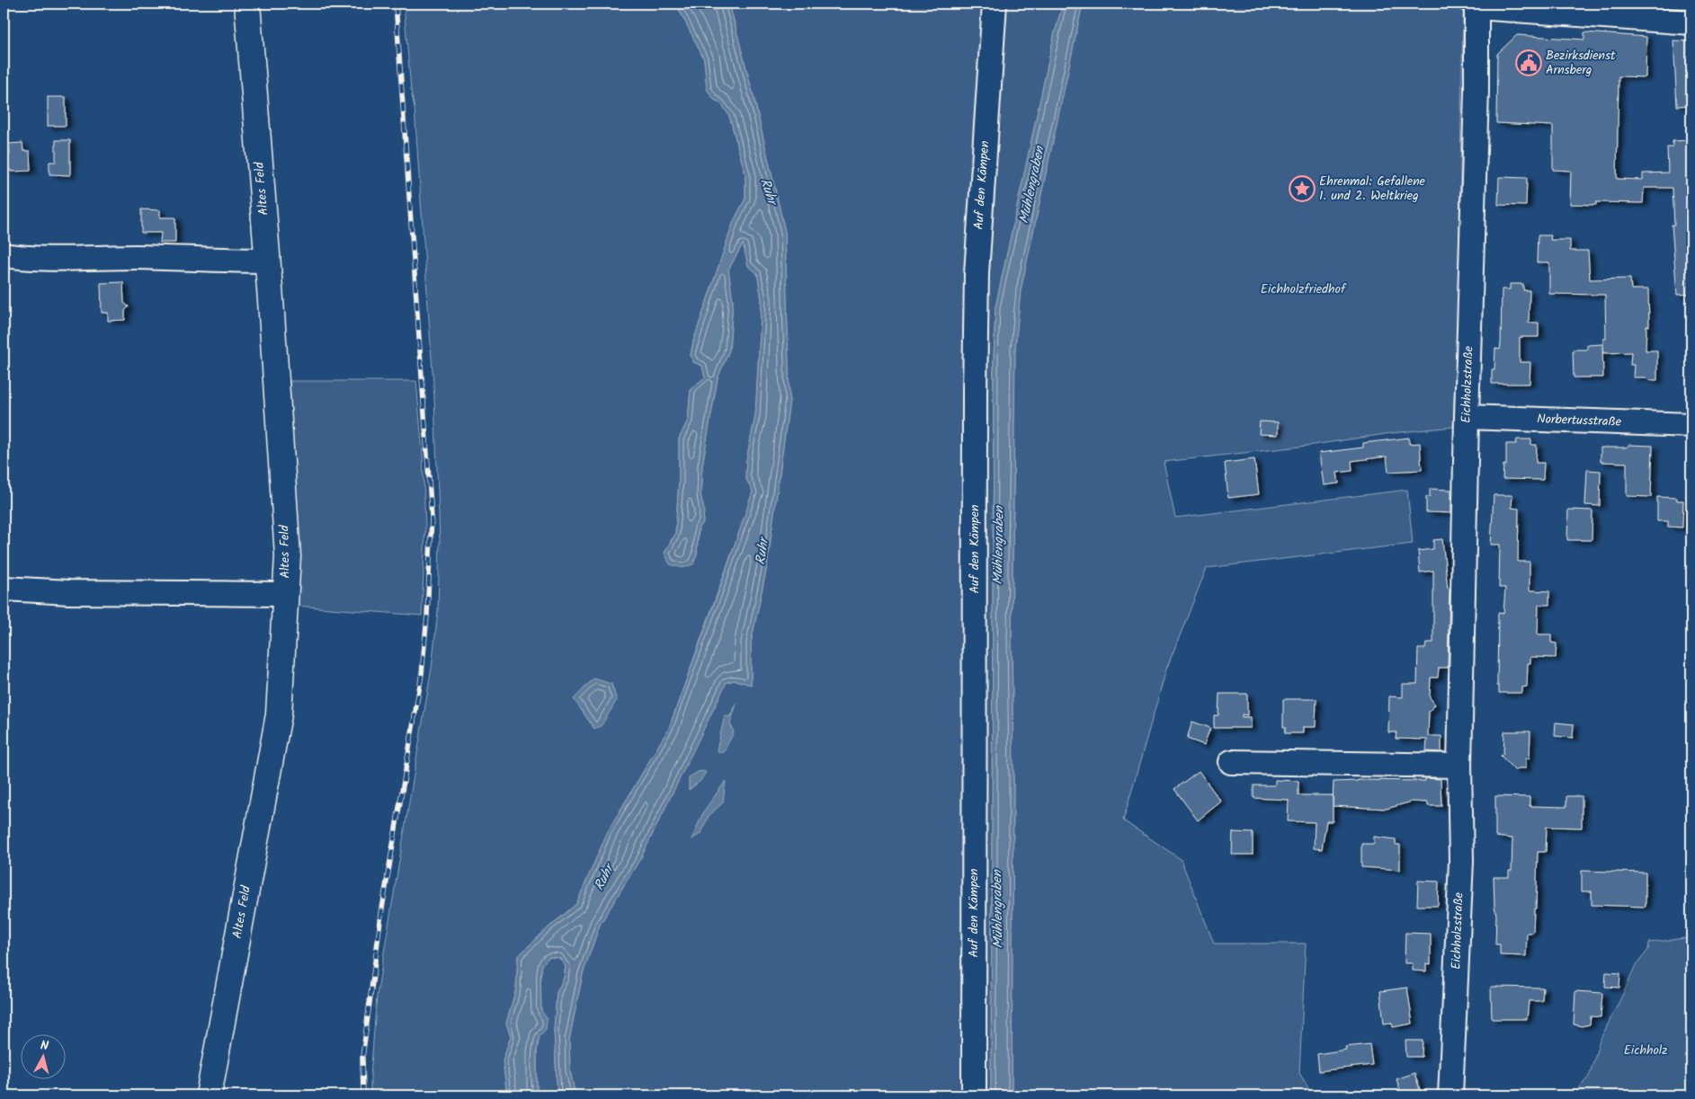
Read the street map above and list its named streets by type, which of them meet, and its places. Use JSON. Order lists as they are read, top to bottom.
{
  "streets": {
    "main road": ["Altes Feld"],
    "street": ["Auf den Kämpen", "Eichholzstraße", "Norbertusstraße"]
  },
  "crossings": [
    ["Eichholzstraße", "Norbertusstraße"]
  ],
  "water": ["Mühlengraben", "Ruhr"],
  "parks": ["Eichholzfriedhof", "Eichholz"],
  "places": {
    "public building": ["Bezirksdienst Arnsberg"],
    "place": ["Ehrenmal: Gefallene 1. und 2. Weltkrieg"]
  },
  "north": "top"
}
